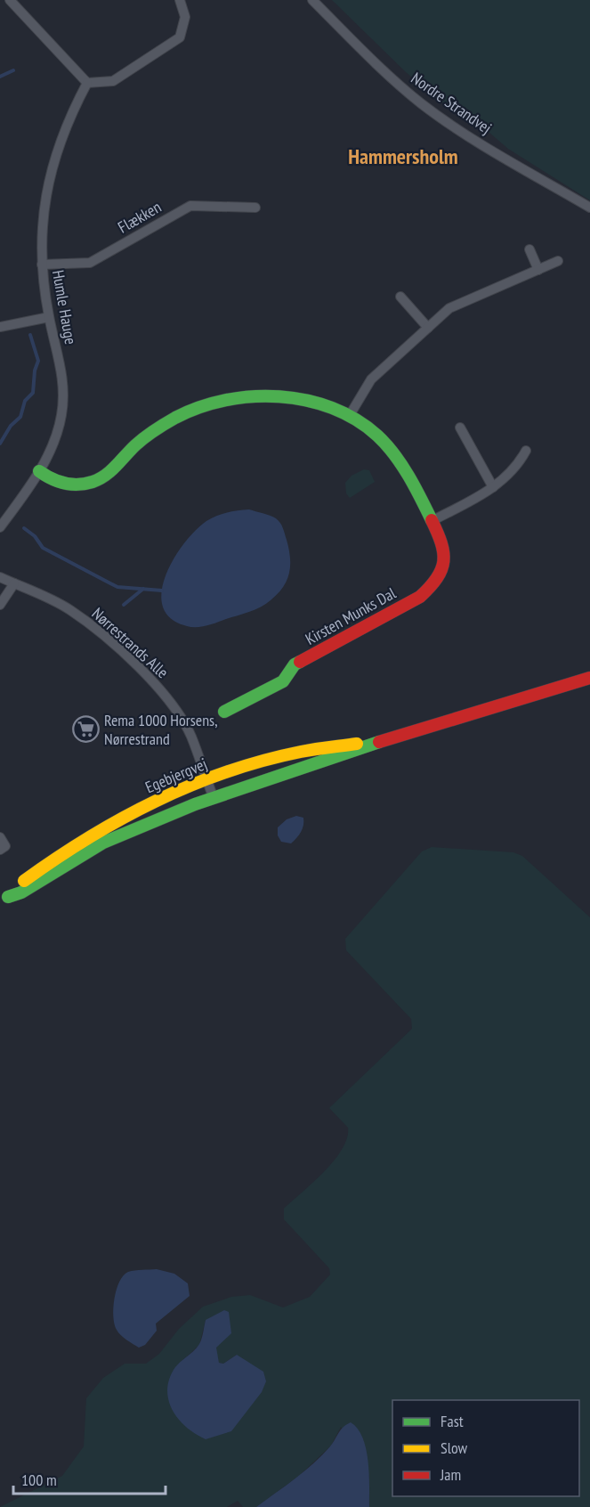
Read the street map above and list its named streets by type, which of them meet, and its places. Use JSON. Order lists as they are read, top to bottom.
{
  "streets": {
    "street": [
      "Nordre Strandvej",
      "Flækken",
      "Humle Hauge",
      "Kirsten Munks Dal",
      "Nørrestrands Alle",
      "Egebjergvej"
    ]
  },
  "crossings": [
    ["Flækken", "Humle Hauge"],
    ["Humle Hauge", "Kirsten Munks Dal"],
    ["Nørrestrands Alle", "Egebjergvej"]
  ],
  "districts": ["Hammersholm"],
  "places": {
    "supermarket": ["Rema 1000 Horsens, Nørrestrand"]
  },
  "legend": ["Fast", "Slow", "Jam"],
  "scale_bar": "100 m"
}
